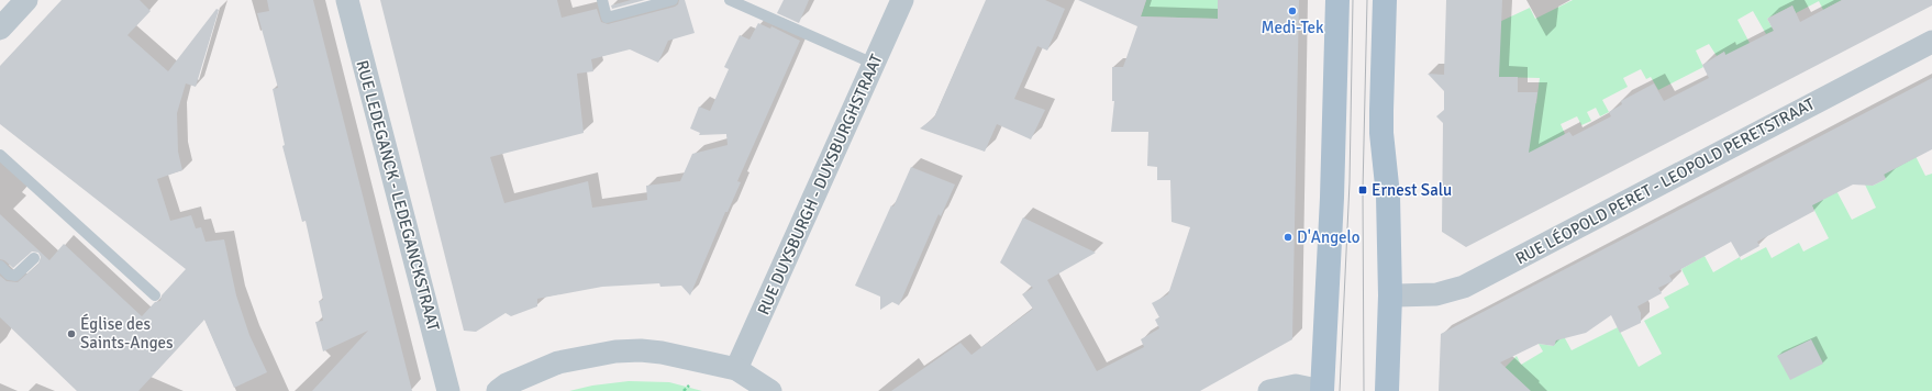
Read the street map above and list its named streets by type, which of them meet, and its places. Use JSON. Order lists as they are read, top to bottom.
{
  "streets": {
    "street": ["RUE LÉOPOLD PERET - LEOPOLD PERETSTRAAT", "RUE DUYSBURGH - DUYSBURGHSTRAAT", "RUE LEDEGANCK - LEDEGANCKSTRAAT"]
  },
  "places": {
    "other": ["Medi-Tek", "D'Angelo", "Église des Saints-Anges"],
    "transit": ["Ernest Salu"]
  }
}
